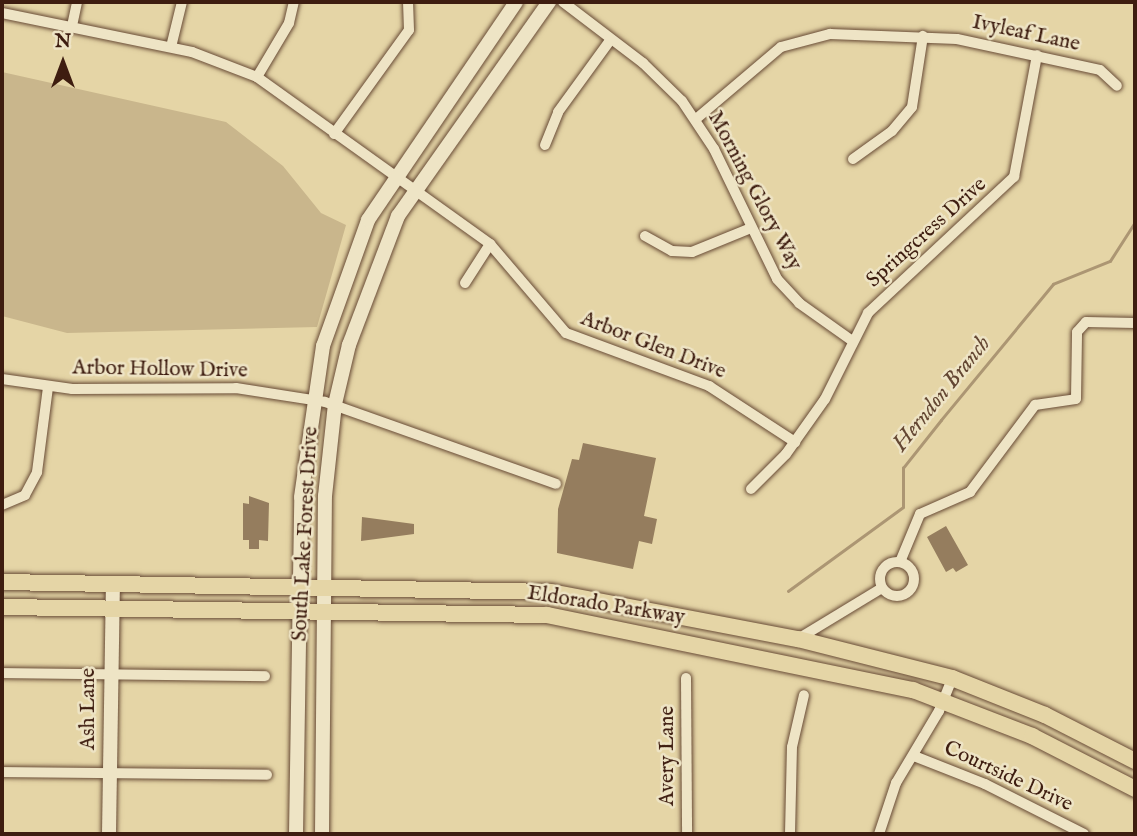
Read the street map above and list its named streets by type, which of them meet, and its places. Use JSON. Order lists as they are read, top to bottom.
{
  "streets": {
    "main road": ["South Lake Forest Drive", "Eldorado Parkway", "Ash Lane"],
    "street": [
      "Ivyleaf Lane",
      "Morning Glory Way",
      "Springcress Drive",
      "Arbor Glen Drive",
      "Arbor Hollow Drive",
      "Avery Lane",
      "Courtside Drive"
    ]
  },
  "crossings": [
    ["Ivyleaf Lane", "Morning Glory Way"],
    ["Ivyleaf Lane", "Springcress Drive"],
    ["Morning Glory Way", "Springcress Drive"],
    ["Springcress Drive", "Arbor Glen Drive"],
    ["Arbor Glen Drive", "South Lake Forest Drive"],
    ["Arbor Hollow Drive", "South Lake Forest Drive"],
    ["South Lake Forest Drive", "Eldorado Parkway"],
    ["Eldorado Parkway", "Ash Lane"]
  ],
  "water": ["Herndon Branch"],
  "north": "top"
}
